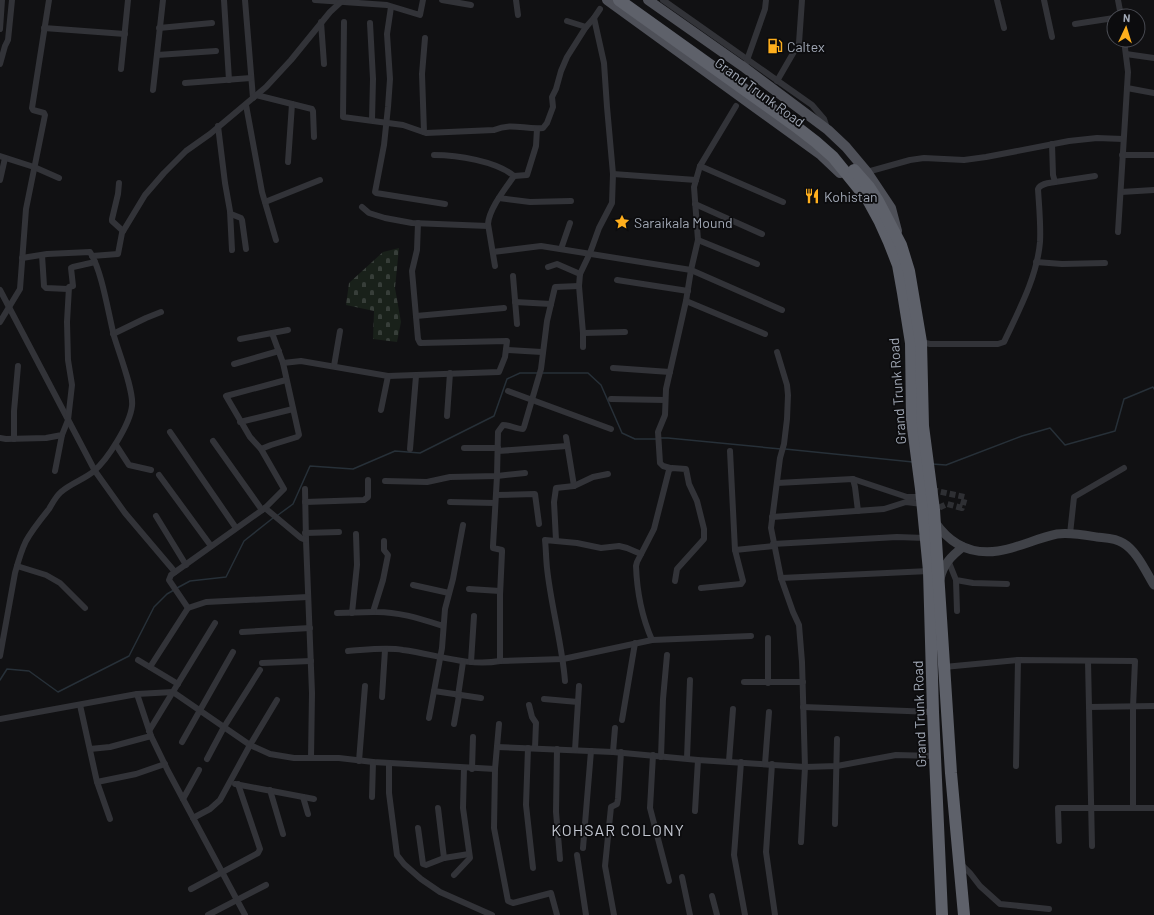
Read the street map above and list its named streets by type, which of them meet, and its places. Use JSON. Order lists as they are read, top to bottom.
{
  "streets": {
    "highway": ["Grand Trunk Road"]
  },
  "districts": ["KOHSAR COLONY"],
  "places": {
    "fuel station": ["Caltex"],
    "restaurant": ["Kohistan"],
    "place": ["Saraikala Mound"]
  },
  "north": "top"
}
